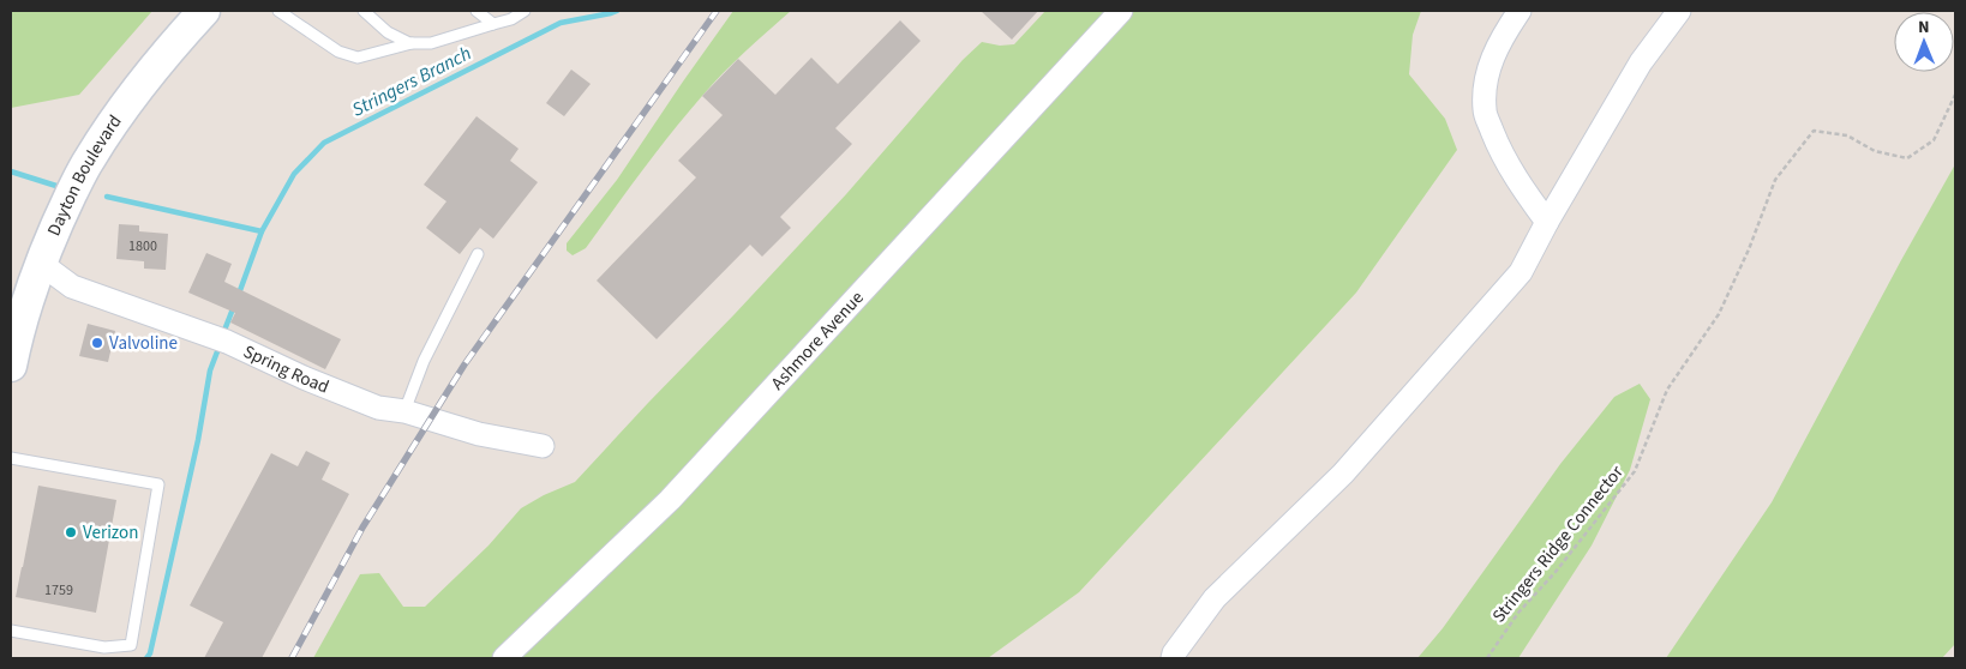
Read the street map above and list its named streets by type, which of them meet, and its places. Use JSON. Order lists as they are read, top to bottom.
{
  "streets": {
    "main road": ["Dayton Boulevard"],
    "street": ["Ashmore Avenue", "Spring Road"],
    "path": ["Stringers Ridge Connector"]
  },
  "crossings": [
    ["Dayton Boulevard", "Spring Road"]
  ],
  "water": ["Stringers Branch"],
  "places": ["Valvoline", "Verizon"],
  "house_numbers": ["1800", "1759"],
  "north": "top"
}
